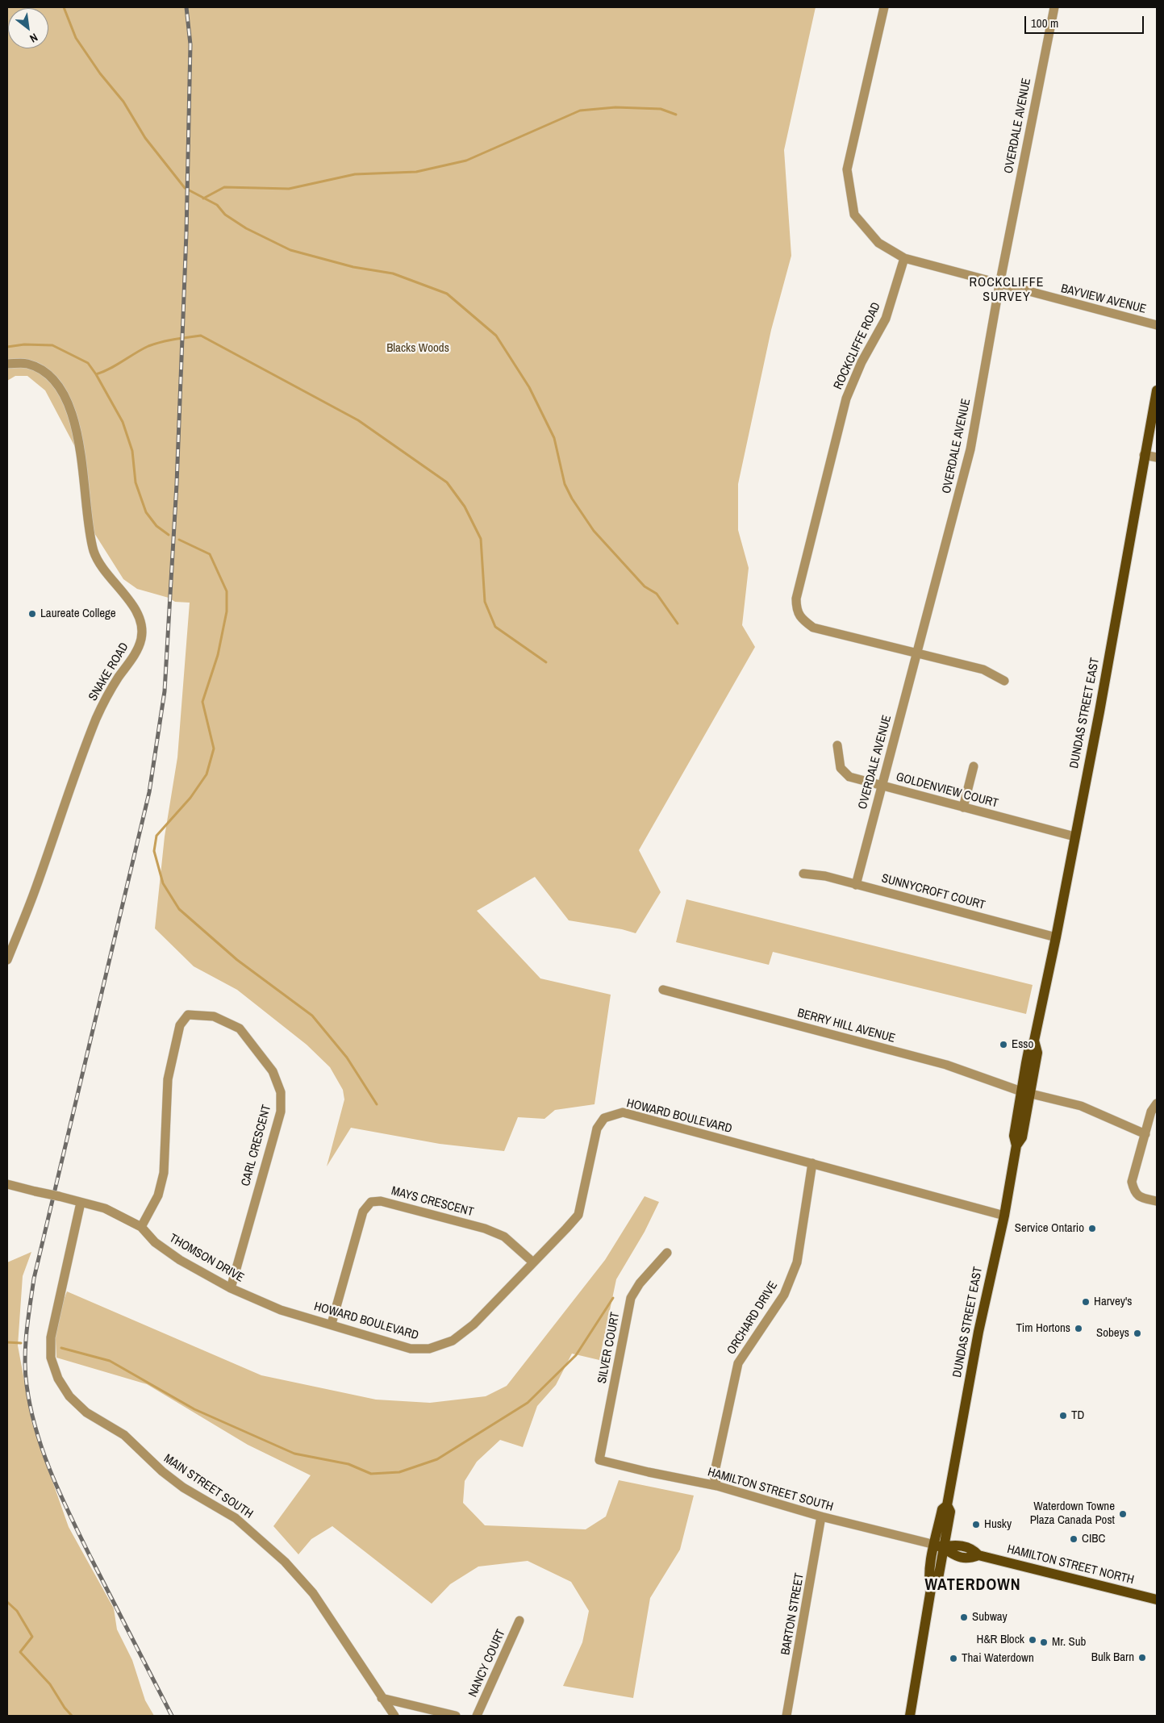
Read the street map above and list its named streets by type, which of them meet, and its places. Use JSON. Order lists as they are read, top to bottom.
{
  "streets": {
    "main road": ["DUNDAS STREET EAST", "HAMILTON STREET NORTH"],
    "street": [
      "OVERDALE AVENUE",
      "BAYVIEW AVENUE",
      "ROCKCLIFFE ROAD",
      "SNAKE ROAD",
      "GOLDENVIEW COURT",
      "SUNNYCROFT COURT",
      "BERRY HILL AVENUE",
      "HOWARD BOULEVARD",
      "CARL CRESCENT",
      "MAYS CRESCENT",
      "THOMSON DRIVE",
      "ORCHARD DRIVE",
      "SILVER COURT",
      "MAIN STREET SOUTH",
      "HAMILTON STREET SOUTH",
      "BARTON STREET",
      "NANCY COURT"
    ]
  },
  "crossings": [
    ["OVERDALE AVENUE", "BAYVIEW AVENUE"],
    ["OVERDALE AVENUE", "ROCKCLIFFE ROAD"],
    ["OVERDALE AVENUE", "GOLDENVIEW COURT"],
    ["OVERDALE AVENUE", "SUNNYCROFT COURT"],
    ["BAYVIEW AVENUE", "ROCKCLIFFE ROAD"],
    ["DUNDAS STREET EAST", "GOLDENVIEW COURT"],
    ["DUNDAS STREET EAST", "SUNNYCROFT COURT"],
    ["DUNDAS STREET EAST", "BERRY HILL AVENUE"],
    ["DUNDAS STREET EAST", "HOWARD BOULEVARD"],
    ["DUNDAS STREET EAST", "HAMILTON STREET SOUTH"],
    ["DUNDAS STREET EAST", "HAMILTON STREET NORTH"],
    ["HOWARD BOULEVARD", "MAYS CRESCENT"],
    ["HOWARD BOULEVARD", "THOMSON DRIVE"],
    ["HOWARD BOULEVARD", "ORCHARD DRIVE"],
    ["CARL CRESCENT", "THOMSON DRIVE"],
    ["THOMSON DRIVE", "MAIN STREET SOUTH"],
    ["ORCHARD DRIVE", "HAMILTON STREET SOUTH"],
    ["SILVER COURT", "HAMILTON STREET SOUTH"],
    ["HAMILTON STREET SOUTH", "HAMILTON STREET NORTH"],
    ["HAMILTON STREET SOUTH", "BARTON STREET"]
  ],
  "districts": ["ROCKCLIFFE SURVEY", "WATERDOWN"],
  "parks": ["Blacks Woods"],
  "places": [
    "Laureate College",
    "Esso",
    "Service Ontario",
    "Harvey's",
    "Tim Hortons",
    "Sobeys",
    "TD",
    "Waterdown Towne Plaza Canada Post",
    "Husky",
    "CIBC",
    "Subway",
    "H&R Block",
    "Mr. Sub",
    "Bulk Barn",
    "Thai Waterdown"
  ],
  "scale_bar": "100 m",
  "north": "bottom right"
}
